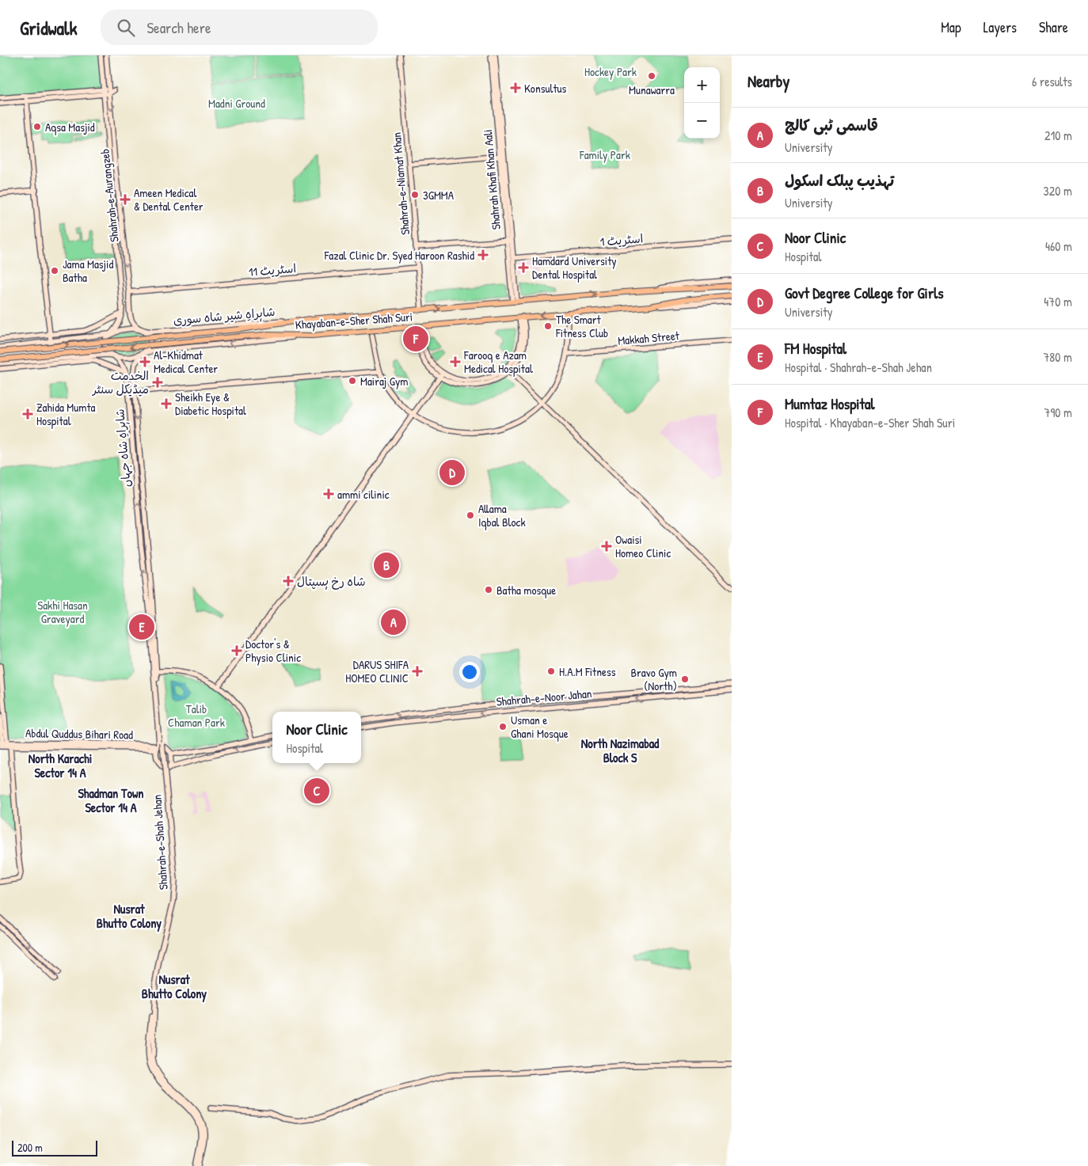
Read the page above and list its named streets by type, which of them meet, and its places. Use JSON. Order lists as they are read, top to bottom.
{
  "streets": {
    "main road": [
      "Shahrah Khafi Khan Aali",
      "Shahrah-e-Niamat Khan",
      "Shahrah-e-Aurangzeb",
      "اسٹریٹ 1",
      "اسٹریٹ 11",
      "شاہراہِ شیر شاہ سوری",
      "Khayaban-e-Sher Shah Suri",
      "Makkah Street",
      "شاہراہِ شاہ جہاں",
      "Shahrah-e-Noor Jahan",
      "Abdul Quddus Bihari Road",
      "Shahrah-e-Shah Jehan"
    ]
  },
  "crossings": [
    ["Shahrah Khafi Khan Aali", "اسٹریٹ 1"],
    ["Shahrah Khafi Khan Aali", "Khayaban-e-Sher Shah Suri"],
    ["Shahrah-e-Niamat Khan", "اسٹریٹ 11"],
    ["Shahrah-e-Niamat Khan", "Khayaban-e-Sher Shah Suri"],
    ["Shahrah-e-Aurangzeb", "اسٹریٹ 11"],
    ["Shahrah-e-Aurangzeb", "شاہراہِ شیر شاہ سوری"],
    ["Shahrah-e-Aurangzeb", "شاہراہِ شاہ جہاں"],
    ["شاہراہِ شیر شاہ سوری", "Khayaban-e-Sher Shah Suri"],
    ["شاہراہِ شیر شاہ سوری", "شاہراہِ شاہ جہاں"],
    ["شاہراہِ شاہ جہاں", "Shahrah-e-Shah Jehan"]
  ],
  "districts": [
    "North Nazimabad Block S",
    "North Karachi Sector 14 A",
    "Shadman Town Sector 14 A",
    "Nusrat Bhutto Colony",
    "Nusrat Bhutto Colony"
  ],
  "parks": [
    "Hockey Park",
    "Madni Ground",
    "Family Park",
    "Sakhi Hasan Graveyard",
    "Talib Chaman Park"
  ],
  "places": {
    "other": [
      "Munawarra",
      "Aqsa Masjid",
      "3GMMA",
      "Jama Masjid Batha",
      "The Smart Fitness Club",
      "Mairaj Gym",
      "Allama Iqbal Block",
      "Batha mosque",
      "H.A.M Fitness",
      "Bravo Gym (North)",
      "Usman e Ghani Mosque"
    ],
    "health": [
      "Konsultus",
      "Ameen Medical & Dental Center",
      "Fazal Clinic Dr. Syed Haroon Rashid",
      "Hamdard University Dental Hospital",
      "Al-Khidmat Medical Center",
      "Farooq e Azam Medical Hospital",
      "الخدمت میڈیکل سنٹر",
      "Sheikh Eye & Diabetic Hospital",
      "Zahida Mumta Hospital",
      "ammi cilinic",
      "Owaisi Homeo Clinic",
      "شاہ رخ ہسپتال",
      "Doctor's & Physio Clinic",
      "DARUS SHIFA HOMEO CLINIC"
    ]
  },
  "scale_bar": "200 m",
  "page": {
    "header": "Gridwalk",
    "search": "Search here",
    "nav": ["Map", "Layers", "Share"],
    "heading": ["Nearby", "6 results"],
    "map_buttons": ["+", "−"],
    "list": [
      {
        "mark": "A",
        "name": "قاسمی ٹبی کالج",
        "note": "University",
        "value": "210 m"
      },
      {
        "mark": "B",
        "name": "تہذیب پبلک اسکول",
        "note": "University",
        "value": "320 m"
      },
      {
        "mark": "C",
        "name": "Noor Clinic",
        "note": "Hospital",
        "value": "460 m"
      },
      {
        "mark": "D",
        "name": "Govt Degree College for Girls",
        "note": "University",
        "value": "470 m"
      },
      {
        "mark": "E",
        "name": "FM Hospital",
        "note": "Hospital · Shahrah-e-Shah Jehan",
        "value": "780 m"
      },
      {
        "mark": "F",
        "name": "Mumtaz Hospital",
        "note": "Hospital · Khayaban-e-Sher Shah Suri",
        "value": "790 m"
      }
    ],
    "pins": [
      "F",
      "D",
      "B",
      "A",
      "E",
      "C"
    ],
    "popup": ["Noor Clinic", "Hospital"],
    "scale": "200 m"
  }
}
